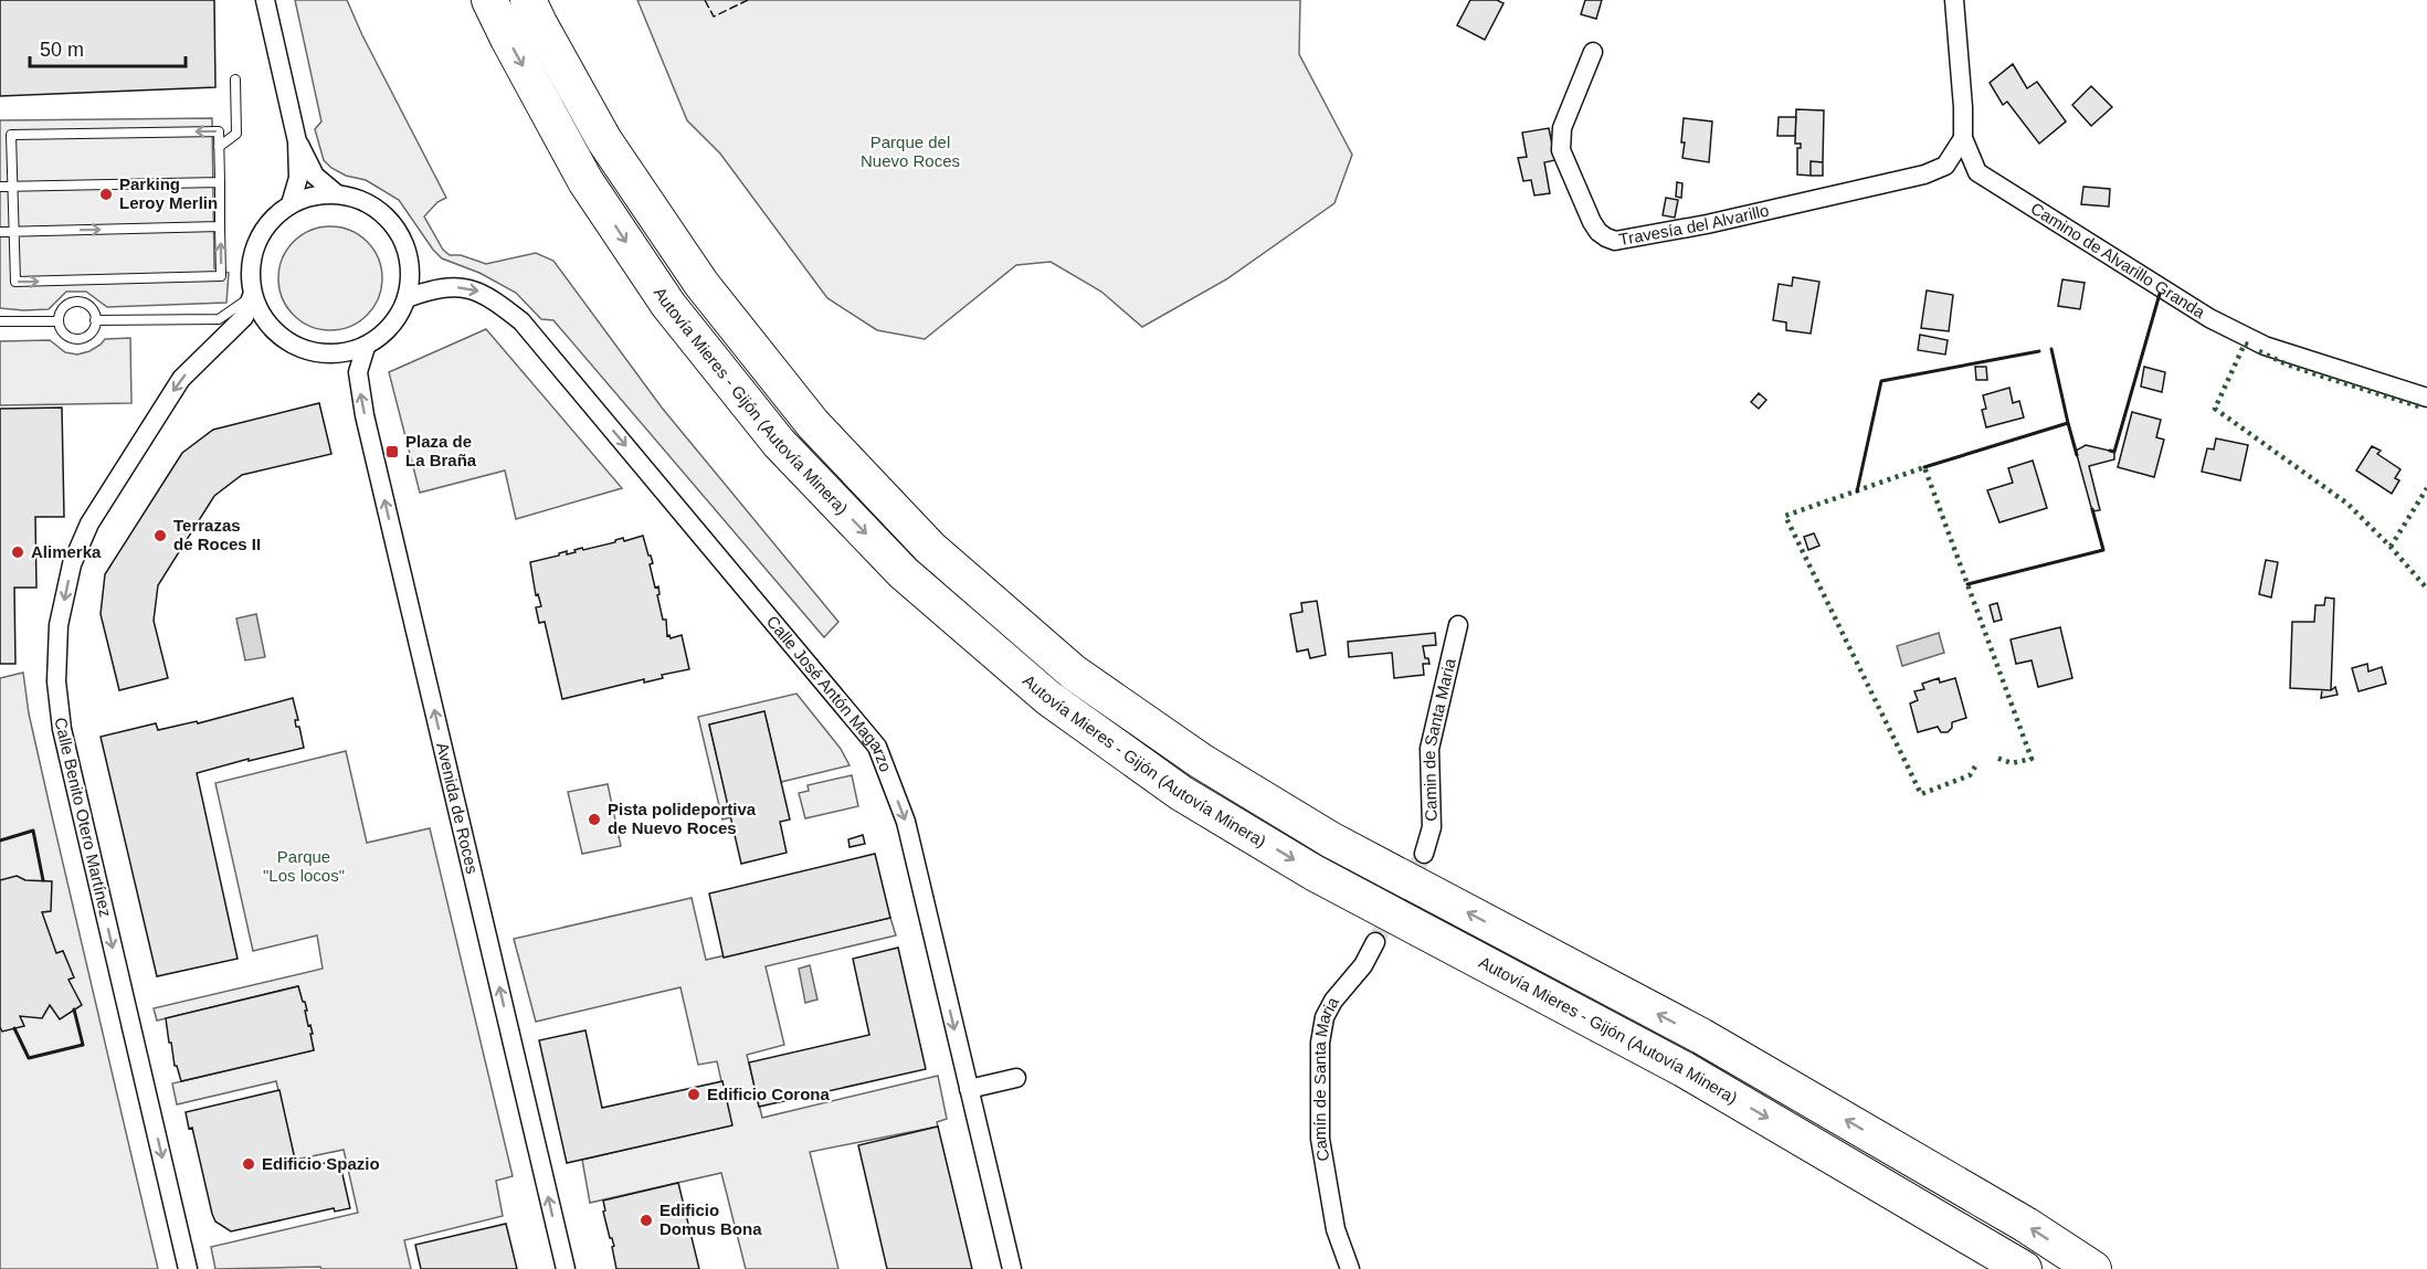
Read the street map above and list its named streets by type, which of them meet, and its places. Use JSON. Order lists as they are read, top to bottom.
{
  "streets": {
    "highway": ["Autovía Mieres - Gijón (Autovía Minera)"],
    "street": [
      "Travesía del Alvarillo",
      "Camino de Alvarillo Granda",
      "Calle José Antón Magarzo",
      "Camin de Santa Maria",
      "Avenida de Roces",
      "Calle Benito Otero Martínez",
      "Camín de Santa Maria"
    ]
  },
  "crossings": [
    ["Travesía del Alvarillo", "Camino de Alvarillo Granda"],
    ["Calle José Antón Magarzo", "Avenida de Roces"],
    ["Calle José Antón Magarzo", "Calle Benito Otero Martínez"],
    ["Avenida de Roces", "Calle Benito Otero Martínez"]
  ],
  "one_way": ["Calle José Antón Magarzo", "Avenida de Roces", "Calle Benito Otero Martínez"],
  "parks": ["Parque del Nuevo Roces", "Parque \"Los locos\""],
  "places": {
    "other": [
      "Parking Leroy Merlin",
      "Terrazas de Roces II",
      "Alimerka",
      "Pista polideportiva de Nuevo Roces",
      "Edificio Corona",
      "Edificio Spazio",
      "Edificio Domus Bona"
    ],
    "transit": ["Plaza de La Braña"]
  },
  "scale_bar": "50 m"
}
